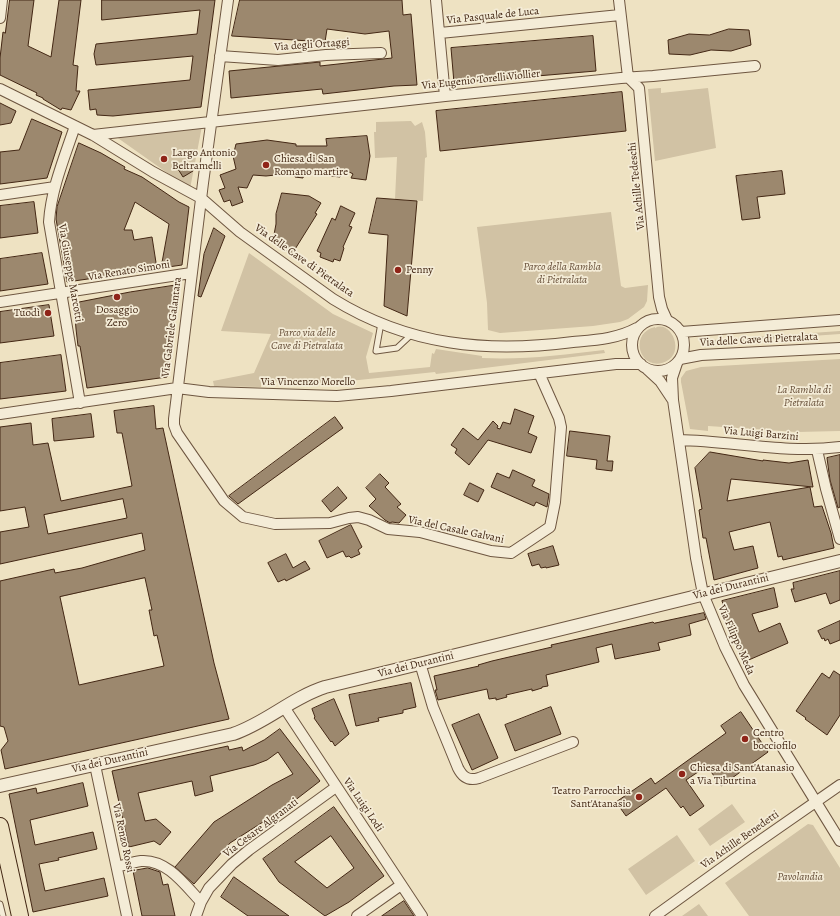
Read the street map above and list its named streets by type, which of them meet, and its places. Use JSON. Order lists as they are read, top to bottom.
{
  "streets": {
    "street": [
      "Via Pasquale de Luca",
      "Via degli Ortaggi",
      "Via Eugenio Torelli Viollier",
      "Via Achille Tedeschi",
      "Via delle Cave di Pietralata",
      "Via Renato Simoni",
      "Via Giuseppe Marcotti",
      "Via Gabriele Galantara",
      "Via Vincenzo Morello",
      "Via Luigi Barzini",
      "Via del Casale Galvani",
      "Via dei Durantini",
      "Via Filippo Meda",
      "Via Luigi Lodi",
      "Via Cesare Algranati",
      "Via Renzo Rossi",
      "Via Achille Benedetti"
    ]
  },
  "crossings": [
    ["Via Eugenio Torelli Viollier", "Via Achille Tedeschi"],
    ["Via Achille Tedeschi", "Via delle Cave di Pietralata"],
    ["Via Achille Tedeschi", "Via Vincenzo Morello"],
    ["Via Achille Tedeschi", "Via Filippo Meda"],
    ["Via delle Cave di Pietralata", "Via Gabriele Galantara"],
    ["Via delle Cave di Pietralata", "Via Vincenzo Morello"],
    ["Via delle Cave di Pietralata", "Via Filippo Meda"],
    ["Via Renato Simoni", "Via Giuseppe Marcotti"],
    ["Via Renato Simoni", "Via Gabriele Galantara"],
    ["Via Giuseppe Marcotti", "Via Vincenzo Morello"],
    ["Via Gabriele Galantara", "Via Vincenzo Morello"],
    ["Via Gabriele Galantara", "Via del Casale Galvani"],
    ["Via Vincenzo Morello", "Via del Casale Galvani"],
    ["Via Vincenzo Morello", "Via Filippo Meda"],
    ["Via Luigi Barzini", "Via Filippo Meda"],
    ["Via dei Durantini", "Via Filippo Meda"],
    ["Via dei Durantini", "Via Luigi Lodi"],
    ["Via dei Durantini", "Via Renzo Rossi"],
    ["Via Filippo Meda", "Via Achille Benedetti"],
    ["Via Luigi Lodi", "Via Cesare Algranati"]
  ],
  "parks": [
    "Parco della Rambla di Pietralata",
    "Parco via delle Cave di Pietralata",
    "La Rambla di Pietralata",
    "Pavolandia"
  ],
  "places": [
    "Largo Antonio Beltramelli",
    "Chiesa di San Romano martire",
    "Penny",
    "Dosaggio Zero",
    "Tuodì",
    "Centro bocciofilo",
    "Chiesa di Sant'Atanasio a Via Tiburtina",
    "Teatro Parrocchia Sant'Atanasio"
  ]
}
